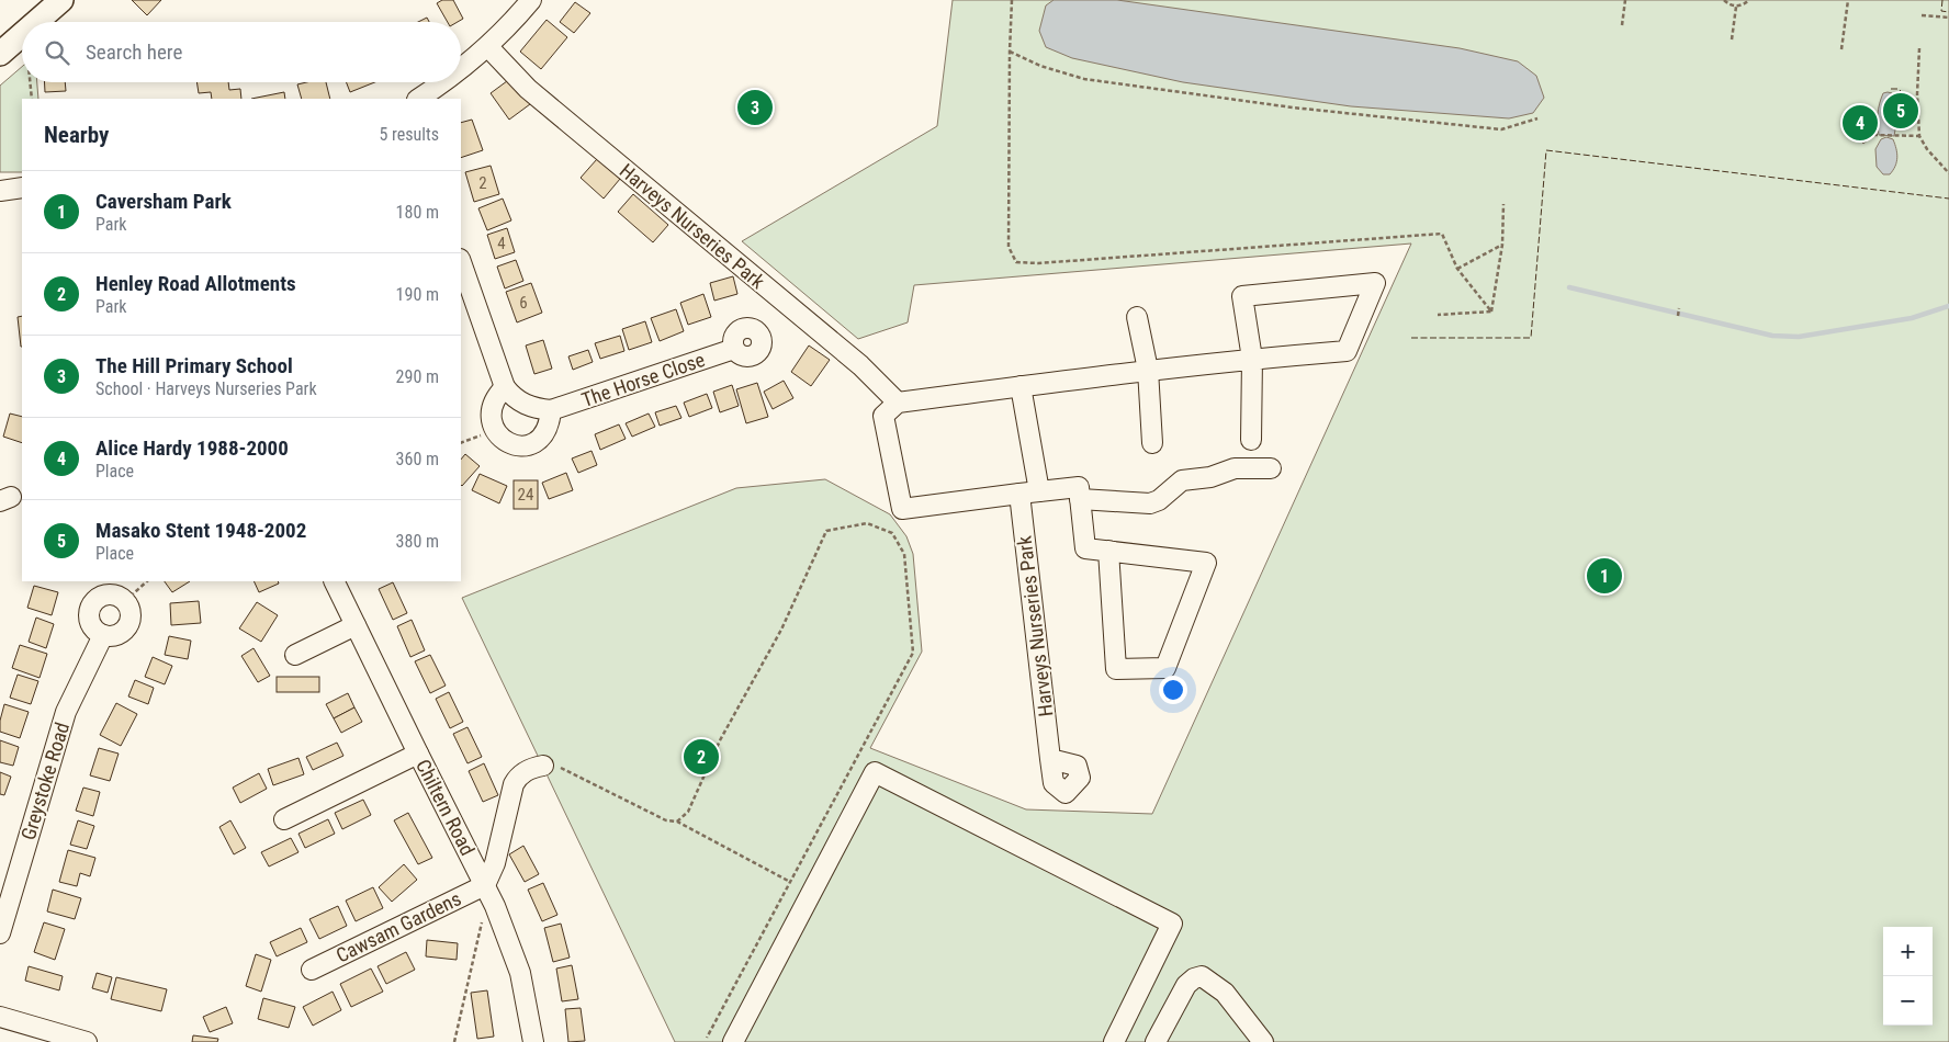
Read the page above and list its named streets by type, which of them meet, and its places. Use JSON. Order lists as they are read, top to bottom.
{
  "streets": {
    "street": [
      "Harveys Nurseries Park",
      "The Horse Close",
      "Greystoke Road",
      "Chiltern Road",
      "Cawsam Gardens"
    ]
  },
  "crossings": [
    ["Chiltern Road", "Cawsam Gardens"]
  ],
  "house_numbers": [
    "2",
    "4",
    "6",
    "24"
  ],
  "page": {
    "search": "Search here",
    "pins": [
      "3",
      "5",
      "4",
      "1",
      "2"
    ],
    "heading": ["Nearby", "5 results"],
    "list": [
      {
        "mark": "1",
        "name": "Caversham Park",
        "note": "Park",
        "value": "180 m"
      },
      {
        "mark": "2",
        "name": "Henley Road Allotments",
        "note": "Park",
        "value": "190 m"
      },
      {
        "mark": "3",
        "name": "The Hill Primary School",
        "note": "School · Harveys Nurseries Park",
        "value": "290 m"
      },
      {
        "mark": "4",
        "name": "Alice Hardy 1988-2000",
        "note": "Place",
        "value": "360 m"
      },
      {
        "mark": "5",
        "name": "Masako Stent 1948-2002",
        "note": "Place",
        "value": "380 m"
      }
    ],
    "map_buttons": ["+", "−"]
  }
}
